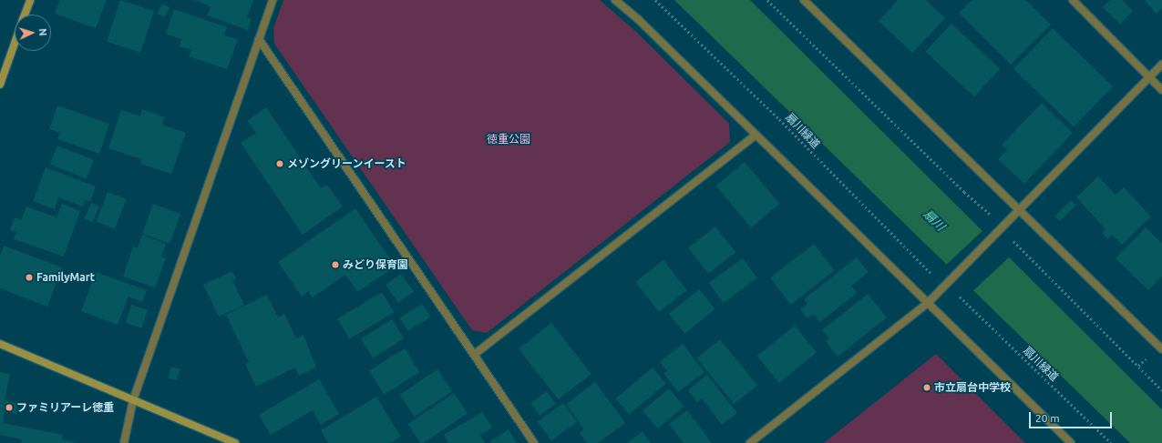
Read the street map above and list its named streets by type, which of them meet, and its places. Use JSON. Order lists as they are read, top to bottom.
{
  "streets": {
    "path": ["扇川緑道"]
  },
  "water": ["扇川"],
  "parks": ["徳重公園"],
  "places": [
    "メゾングリーンイースト",
    "みどり保育園",
    "FamilyMart",
    "市立扇台中学校",
    "ファミリアーレ徳重"
  ],
  "scale_bar": "20 m",
  "north": "right"
}
